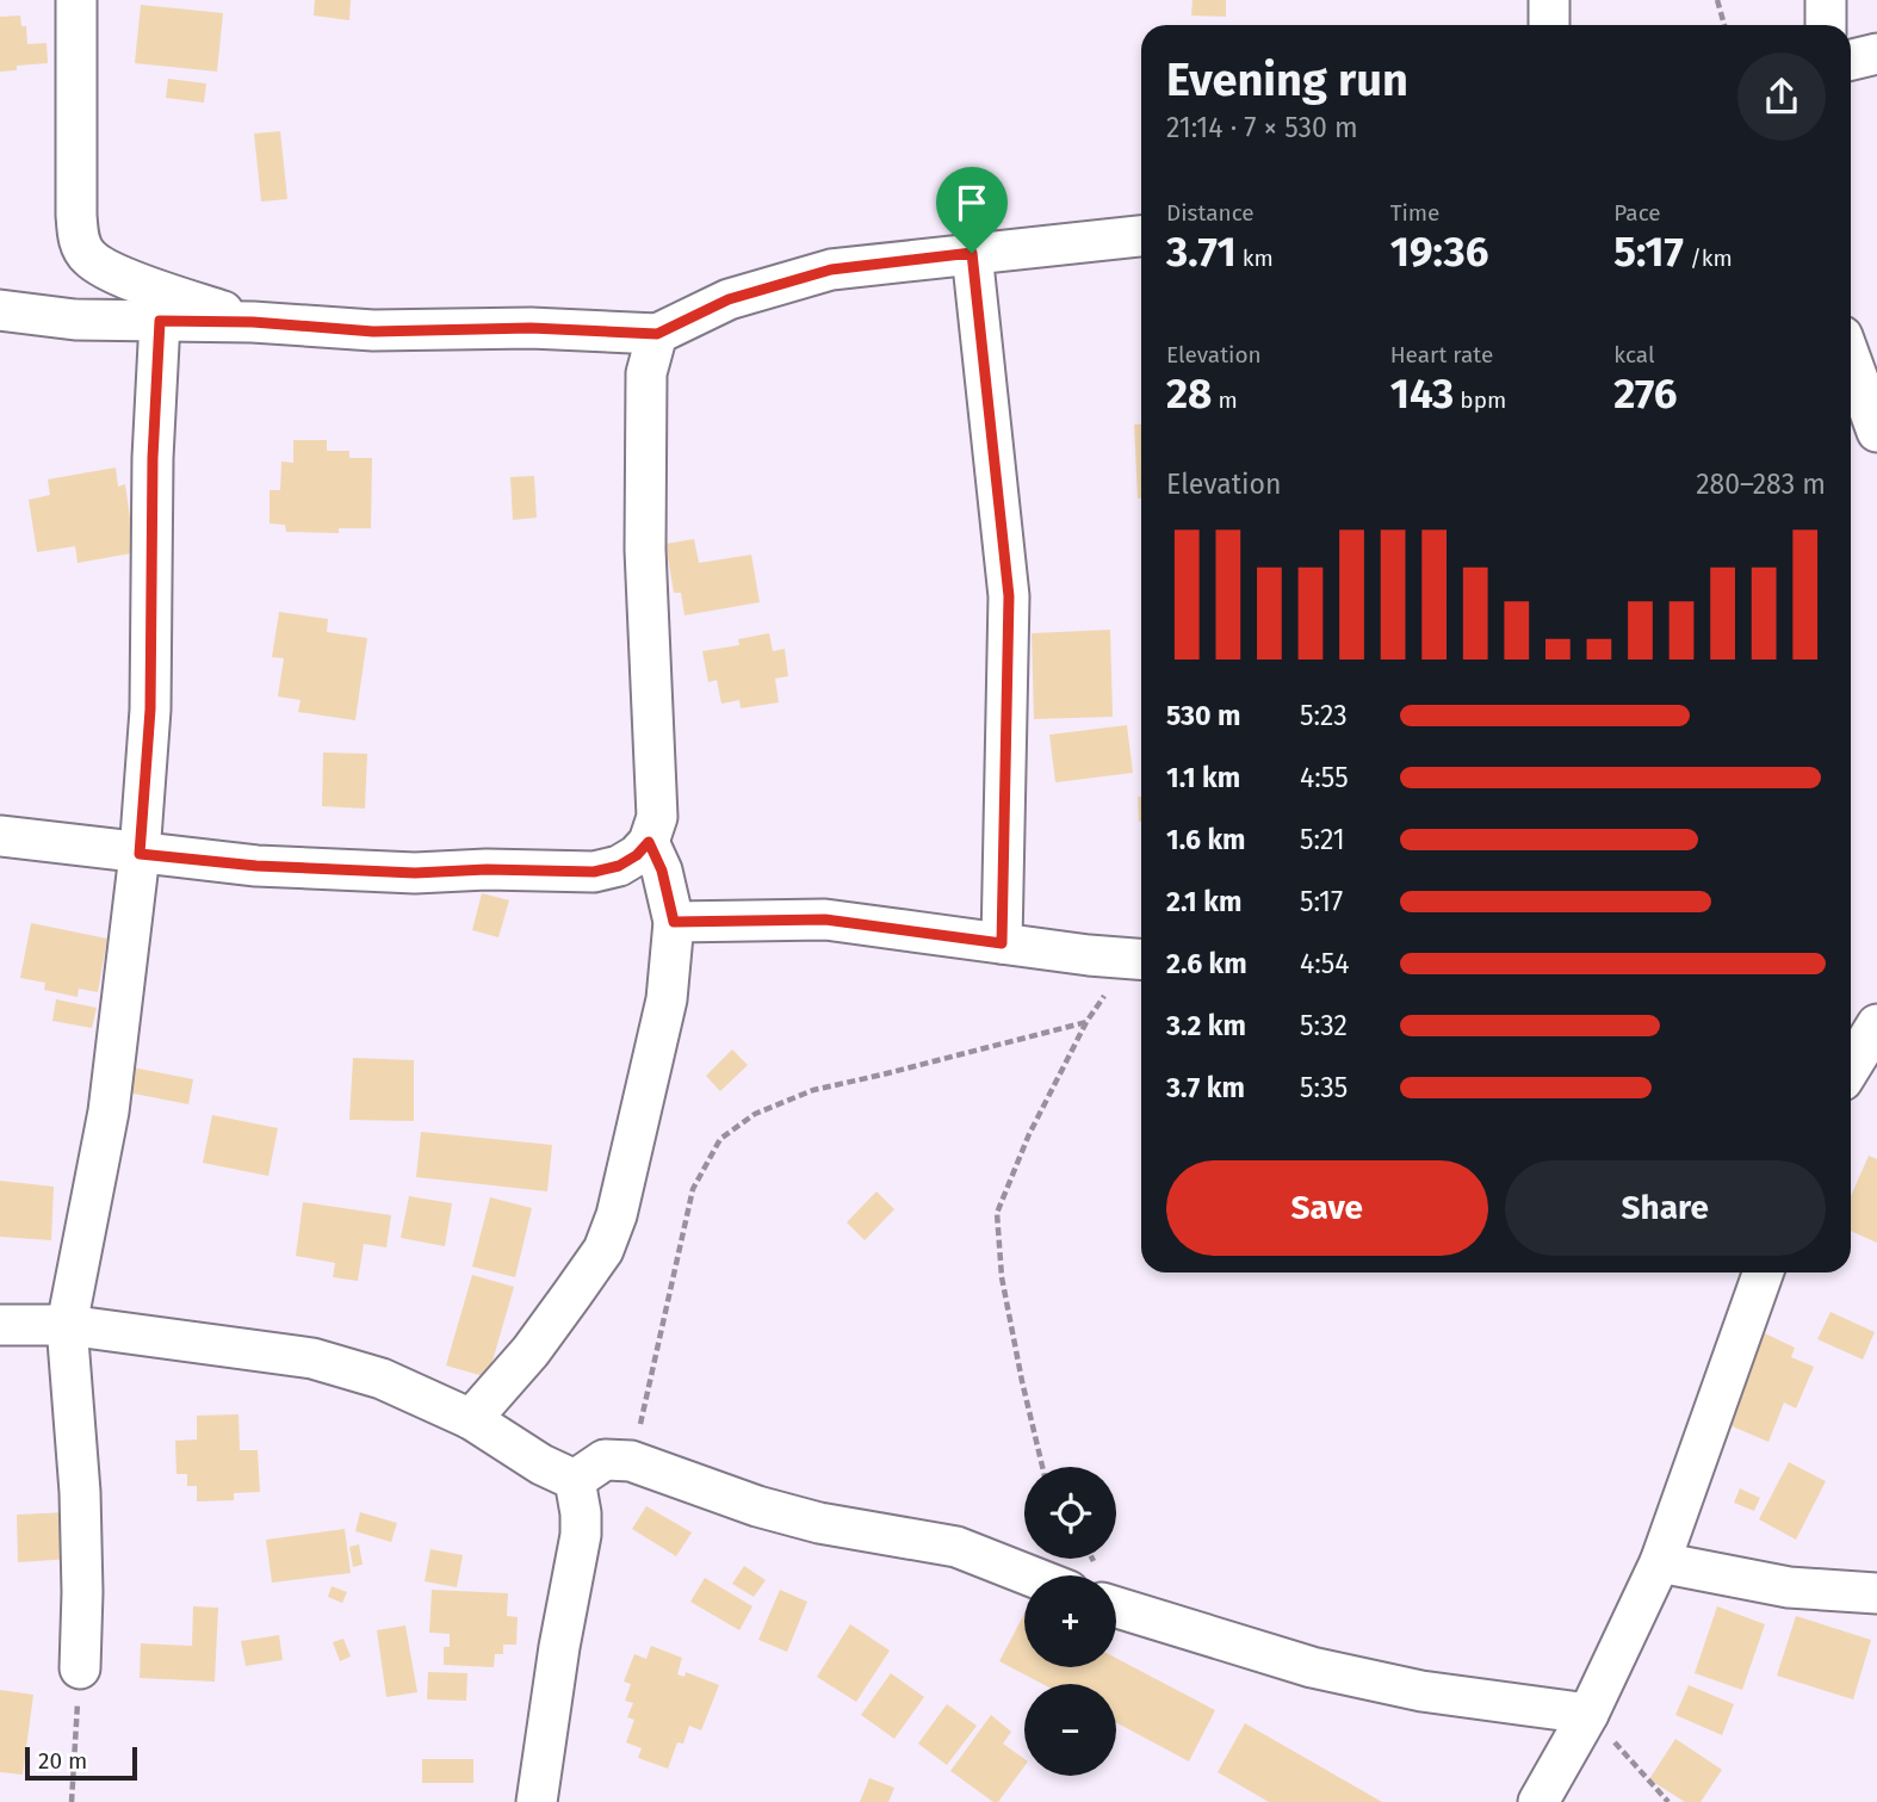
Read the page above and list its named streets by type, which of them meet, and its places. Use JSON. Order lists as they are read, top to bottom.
{
  "scale_bar": "20 m",
  "page": {
    "heading": ["Evening run", "21:14 · 7 × 530 m"],
    "stats": [
      ["Distance", "3.71 km"],
      ["Time", "19:36"],
      ["Pace", "5:17 /km"],
      ["Elevation", "28 m"],
      ["Heart rate", "143 bpm"],
      ["kcal", "276"]
    ],
    "chart": ["Elevation", "280–283 m"],
    "list": [
      {
        "name": "530 m",
        "note": "5:23"
      },
      {
        "name": "1.1 km",
        "note": "4:55"
      },
      {
        "name": "1.6 km",
        "note": "5:21"
      },
      {
        "name": "2.1 km",
        "note": "5:17"
      },
      {
        "name": "2.6 km",
        "note": "4:54"
      },
      {
        "name": "3.2 km",
        "note": "5:32"
      },
      {
        "name": "3.7 km",
        "note": "5:35"
      }
    ],
    "buttons": ["Save", "Share"],
    "map_buttons": ["+", "−"],
    "scale": "20 m"
  }
}
